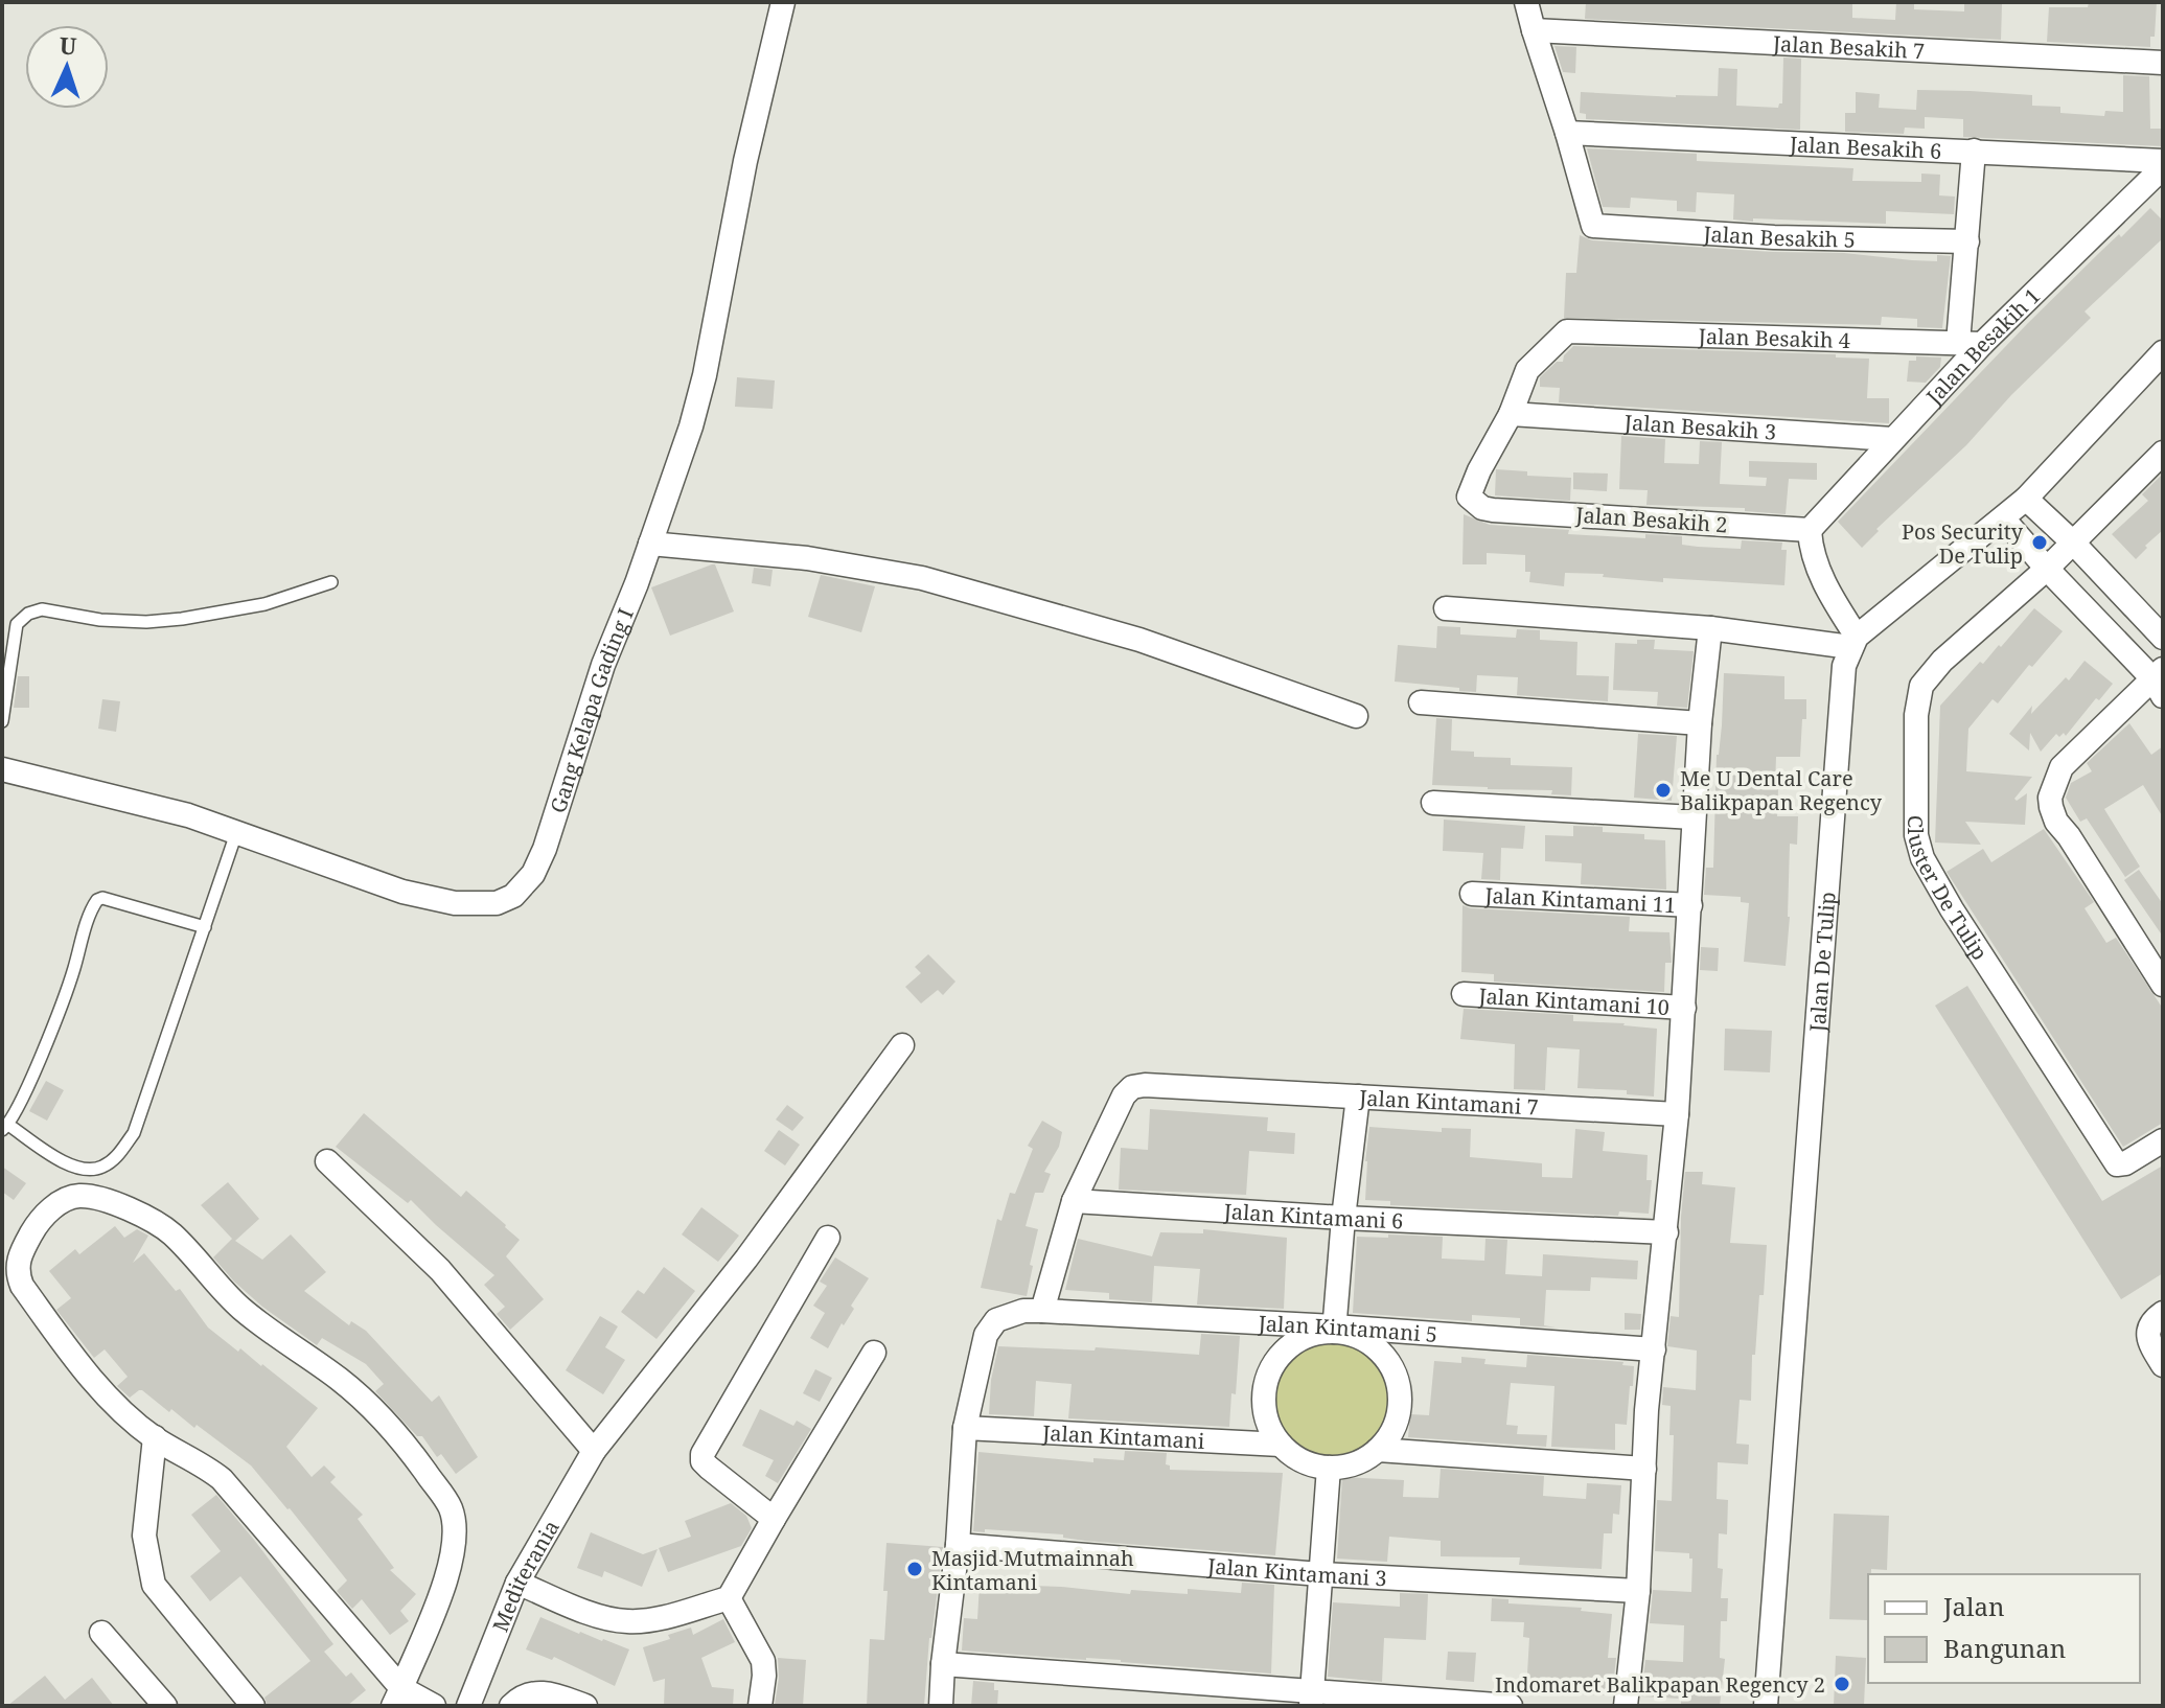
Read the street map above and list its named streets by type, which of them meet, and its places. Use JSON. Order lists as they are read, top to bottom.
{
  "streets": {
    "street": [
      "Jalan Besakih 7",
      "Jalan Besakih 6",
      "Jalan Besakih 5",
      "Jalan Besakih 4",
      "Jalan Besakih 1",
      "Jalan Besakih 3",
      "Jalan Besakih 2",
      "Gang Kelapa Gading I",
      "Cluster De Tulip",
      "Jalan Kintamani 11",
      "Jalan De Tulip",
      "Jalan Kintamani 10",
      "Jalan Kintamani 7",
      "Jalan Kintamani 6",
      "Jalan Kintamani 5",
      "Jalan Kintamani",
      "Jalan Kintamani 3",
      "Mediterania"
    ]
  },
  "crossings": [
    ["Jalan Besakih 6", "Jalan Besakih 5"],
    ["Jalan Besakih 6", "Jalan Besakih 1"],
    ["Jalan Besakih 4", "Jalan Besakih 1"],
    ["Jalan Besakih 4", "Jalan Besakih 3"],
    ["Jalan Besakih 4", "Jalan Besakih 2"],
    ["Jalan Besakih 1", "Jalan Besakih 3"],
    ["Jalan Besakih 1", "Jalan Besakih 2"],
    ["Jalan Besakih 3", "Jalan Besakih 2"],
    ["Jalan Kintamani 7", "Jalan Kintamani 6"],
    ["Jalan Kintamani 7", "Jalan Kintamani 5"],
    ["Jalan Kintamani 7", "Jalan Kintamani"],
    ["Jalan Kintamani 5", "Jalan Kintamani"],
    ["Jalan Kintamani 5", "Jalan Kintamani 3"]
  ],
  "places": [
    "Pos Security De Tulip",
    "Me U Dental Care Balikpapan Regency",
    "Masjid Mutmainnah Kintamani",
    "Indomaret Balikpapan Regency 2"
  ],
  "legend": ["Jalan", "Bangunan"],
  "north": "top"
}
